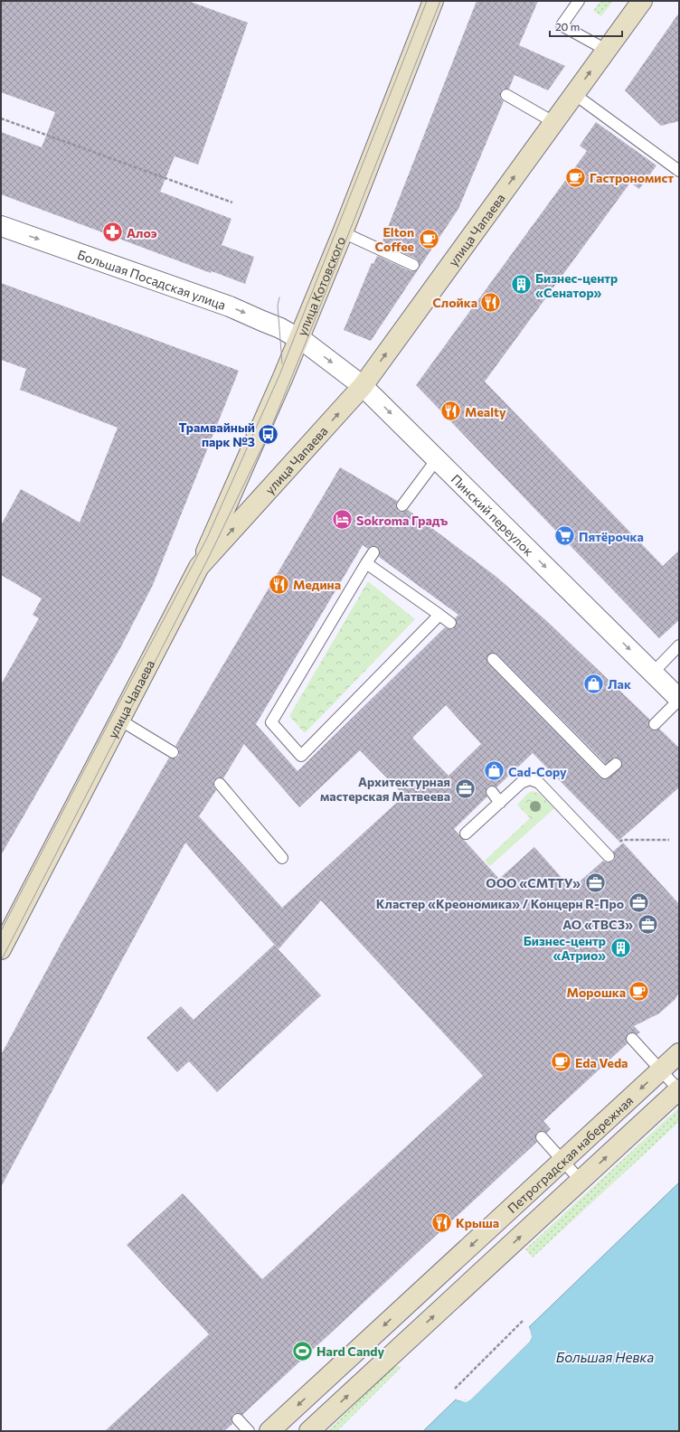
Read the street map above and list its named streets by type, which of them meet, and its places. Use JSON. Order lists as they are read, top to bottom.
{
  "streets": {
    "street": [
      "улица Чапаева",
      "Большая Посадская улица",
      "улица Котовского",
      "Пинский переулок",
      "Петроградская набережная"
    ]
  },
  "crossings": [
    ["улица Чапаева", "улица Котовского"],
    ["улица Чапаева", "Пинский переулок"],
    ["Большая Посадская улица", "улица Котовского"],
    ["Большая Посадская улица", "Пинский переулок"],
    ["улица Котовского", "Пинский переулок"]
  ],
  "one_way": ["улица Чапаева", "Большая Посадская улица", "Пинский переулок"],
  "water": ["Большая Невка"],
  "places": {
    "cafe": [
      "Гастрономист",
      "Elton Coffee",
      "Морошка",
      "Eda Veda"
    ],
    "pharmacy": ["Алоэ"],
    "building": ["Бизнес-центр «Сенатор»", "Бизнес-центр «Атрио»"],
    "restaurant": [
      "Слойка",
      "Mealty",
      "Медина",
      "Крыша"
    ],
    "bus stop": ["Трамвайный парк №3"],
    "hotel": ["Sokroma Градъ"],
    "supermarket": ["Пятёрочка"],
    "shop": ["Лак", "Cad-Copy"],
    "office": [
      "Архитектурная мастерская Матвеева",
      "ООО «СМТТУ»",
      "Кластер «Креономика» / Концерн R-Про",
      "АО «ТВСЗ»"
    ],
    "sports": ["Hard Candy"]
  },
  "scale_bar": "20 m"
}
